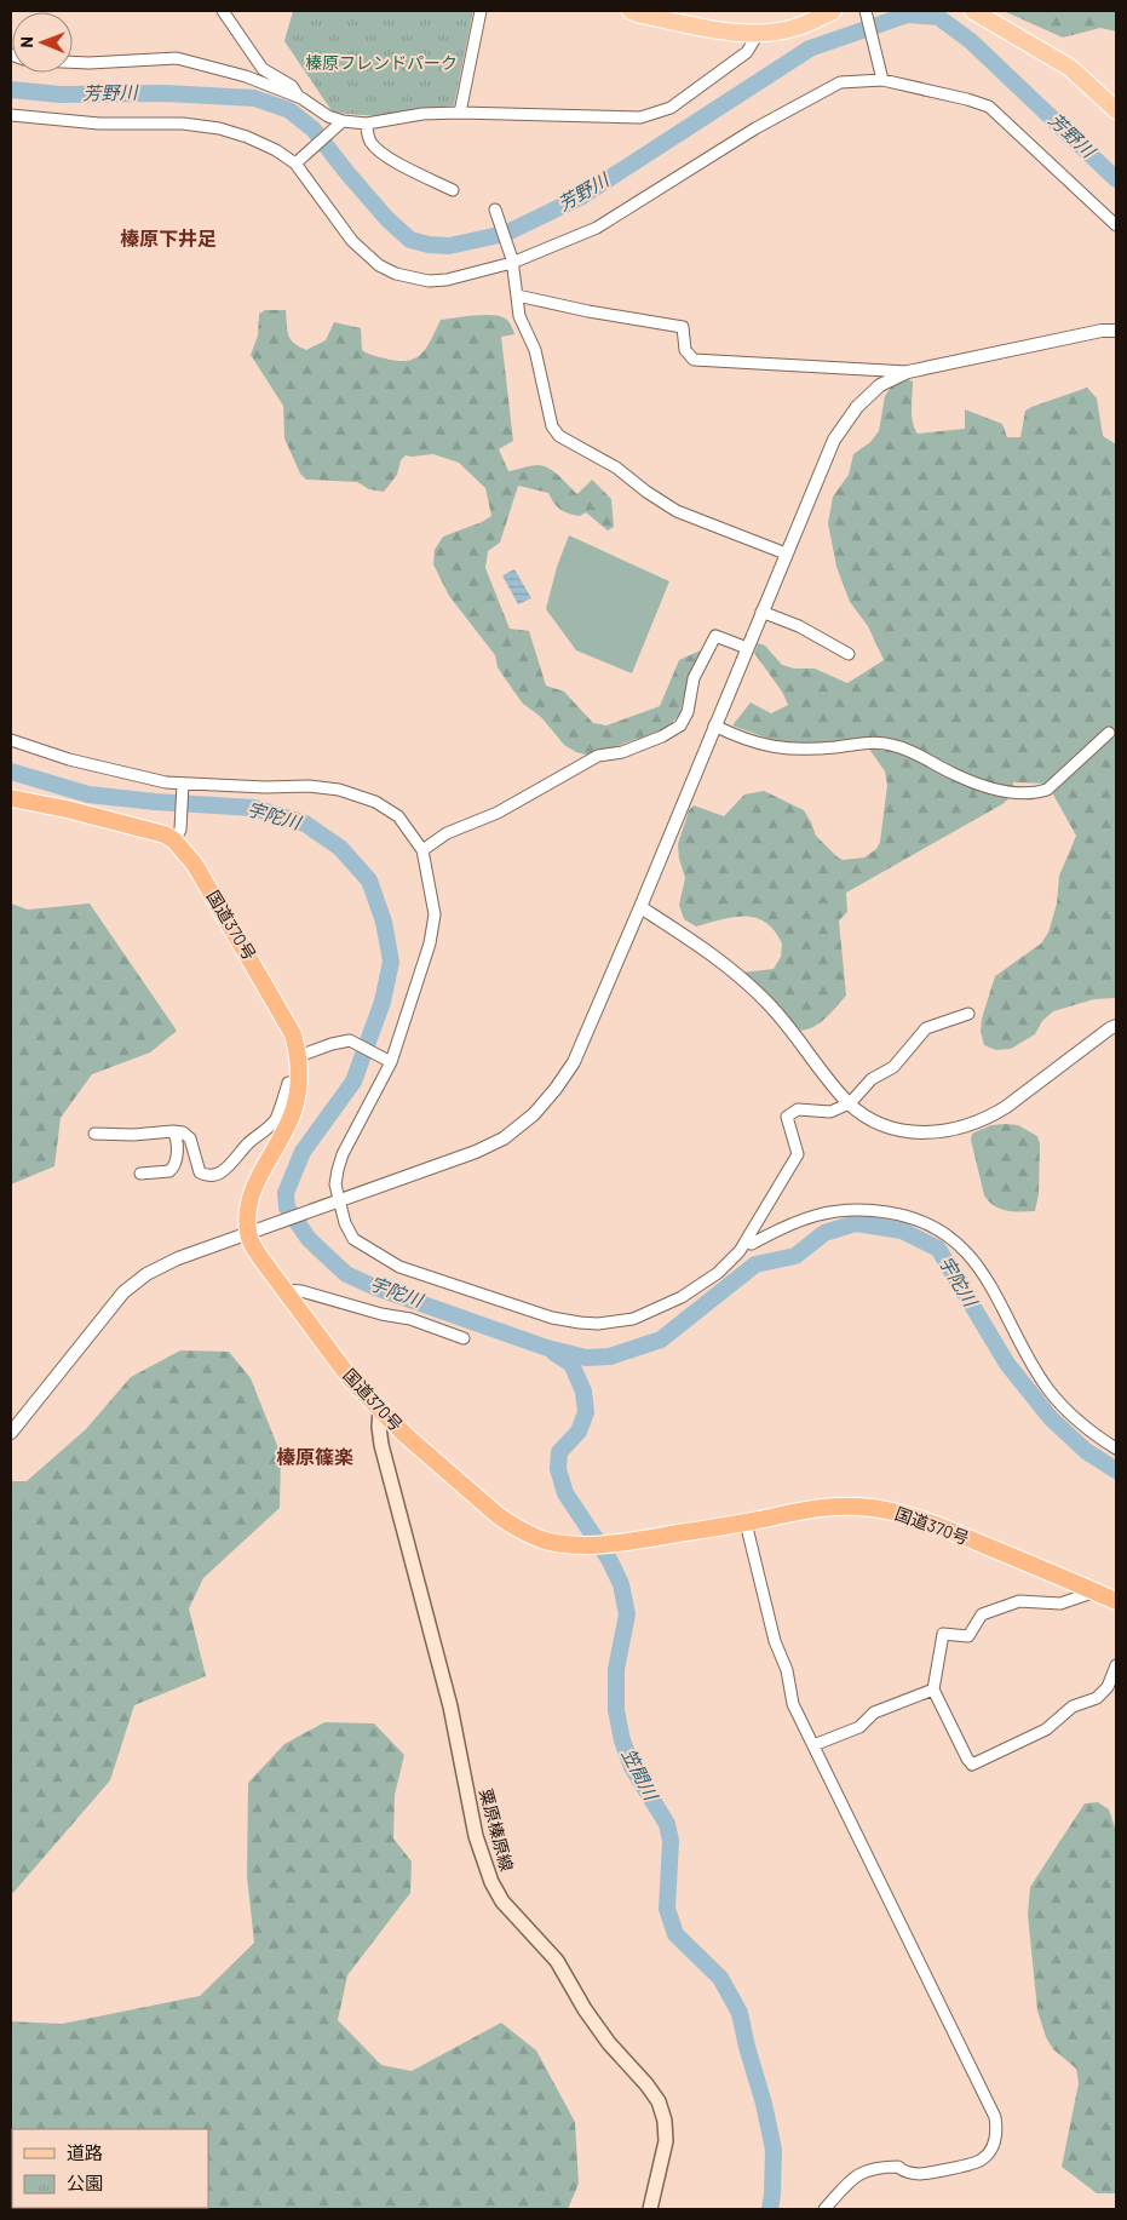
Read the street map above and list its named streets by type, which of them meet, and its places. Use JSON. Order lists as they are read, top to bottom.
{
  "streets": {
    "highway": ["国道370号"],
    "main road": ["粟原榛原線"]
  },
  "crossings": [
    ["国道370号", "粟原榛原線"]
  ],
  "districts": ["榛原下井足", "榛原篠楽"],
  "water": ["芳野川", "宇陀川", "笠間川"],
  "parks": ["榛原フレンドパーク"],
  "legend": ["道路", "公園"],
  "north": "left"
}
